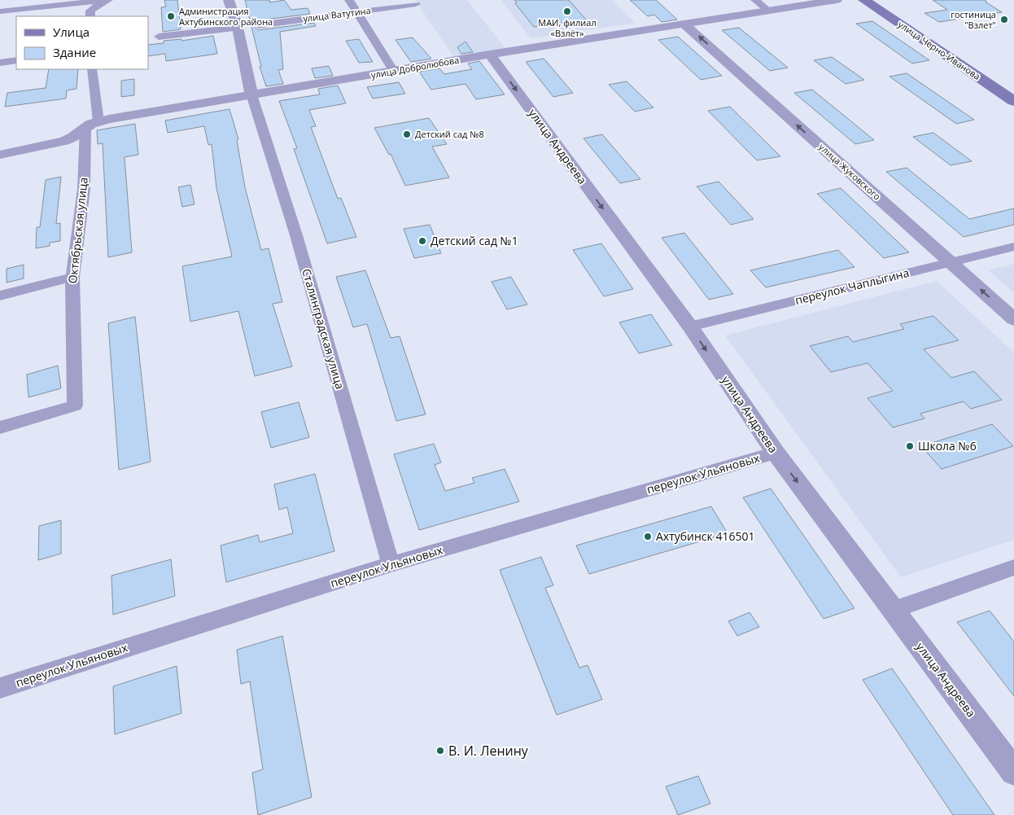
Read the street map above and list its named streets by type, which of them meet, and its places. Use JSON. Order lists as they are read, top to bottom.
{
  "streets": {
    "main road": ["улица Черно-Иванова"],
    "street": [
      "улица Ватутина",
      "улица Добролюбова",
      "улица Андреева",
      "улица Жуковского",
      "Октябрьская улица",
      "переулок Чаплыгина",
      "Сталинградская улица",
      "переулок Ульяновых"
    ]
  },
  "crossings": [
    ["улица Добролюбова", "улица Андреева"],
    ["улица Добролюбова", "улица Жуковского"],
    ["улица Добролюбова", "Октябрьская улица"],
    ["улица Добролюбова", "Сталинградская улица"],
    ["улица Андреева", "переулок Чаплыгина"],
    ["улица Андреева", "переулок Ульяновых"],
    ["улица Жуковского", "переулок Чаплыгина"],
    ["Сталинградская улица", "переулок Ульяновых"]
  ],
  "one_way": ["улица Андреева", "улица Жуковского"],
  "places": [
    "МАИ, филиал «Взлёт»",
    "Администрация Ахтубинского района",
    "гостиница \"Взлет\"",
    "Детский сад №8",
    "Детский сад №1",
    "Школа №6",
    "Ахтубинск 416501",
    "В. И. Ленину"
  ],
  "legend": ["Улица", "Здание"]
}
